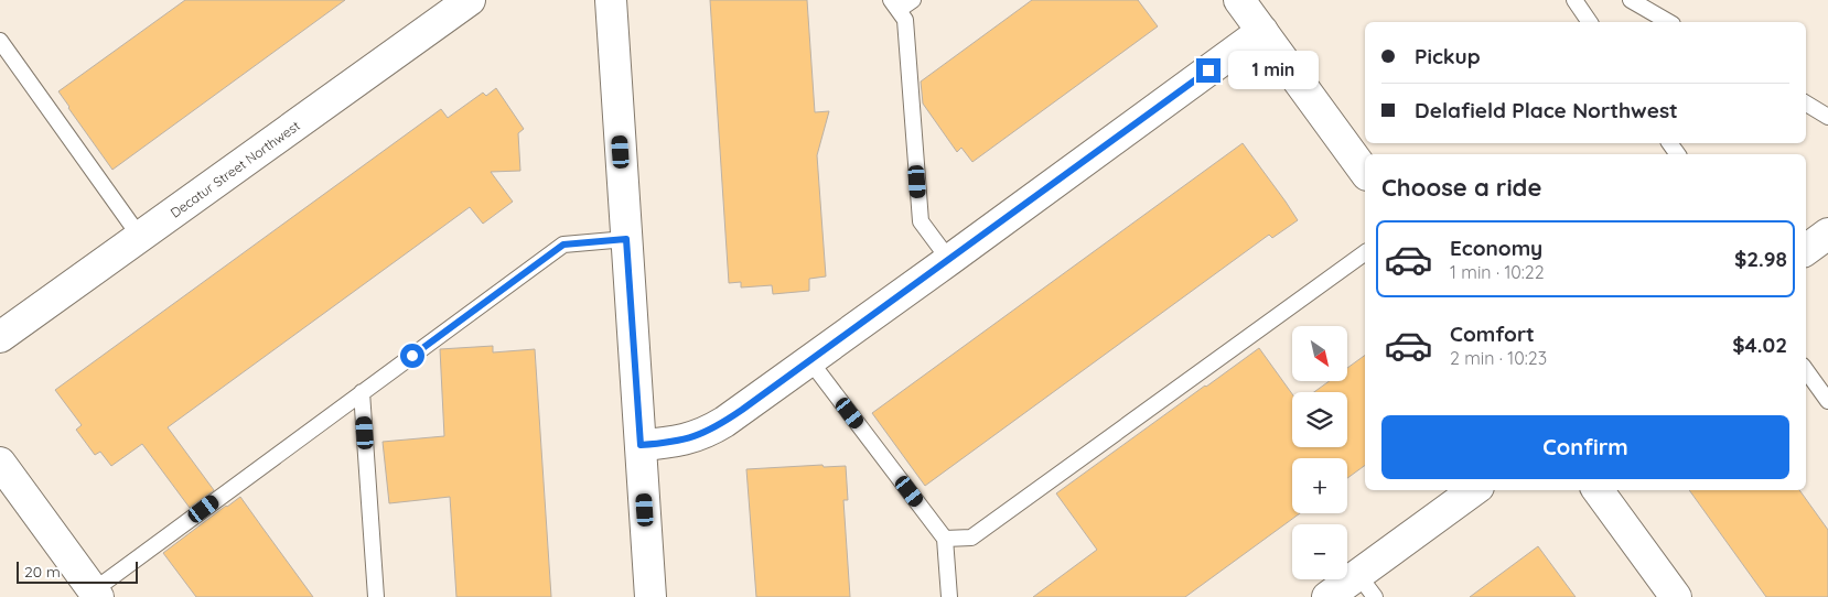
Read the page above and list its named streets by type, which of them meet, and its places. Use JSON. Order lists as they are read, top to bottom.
{
  "streets": {
    "street": ["Decatur Street Northwest"]
  },
  "scale_bar": "20 m",
  "north": "bottom right",
  "page": {
    "banner": ["Pickup", "Delafield Place Northwest"],
    "bubble": "1 min",
    "heading": "Choose a ride",
    "list": [
      {
        "name": "Economy",
        "note": "1 min · 10:22",
        "value": "$2.98"
      },
      {
        "name": "Comfort",
        "note": "2 min · 10:23",
        "value": "$4.02"
      }
    ],
    "map_buttons": ["+", "−"],
    "buttons": "Confirm",
    "scale": "20 m"
  }
}
